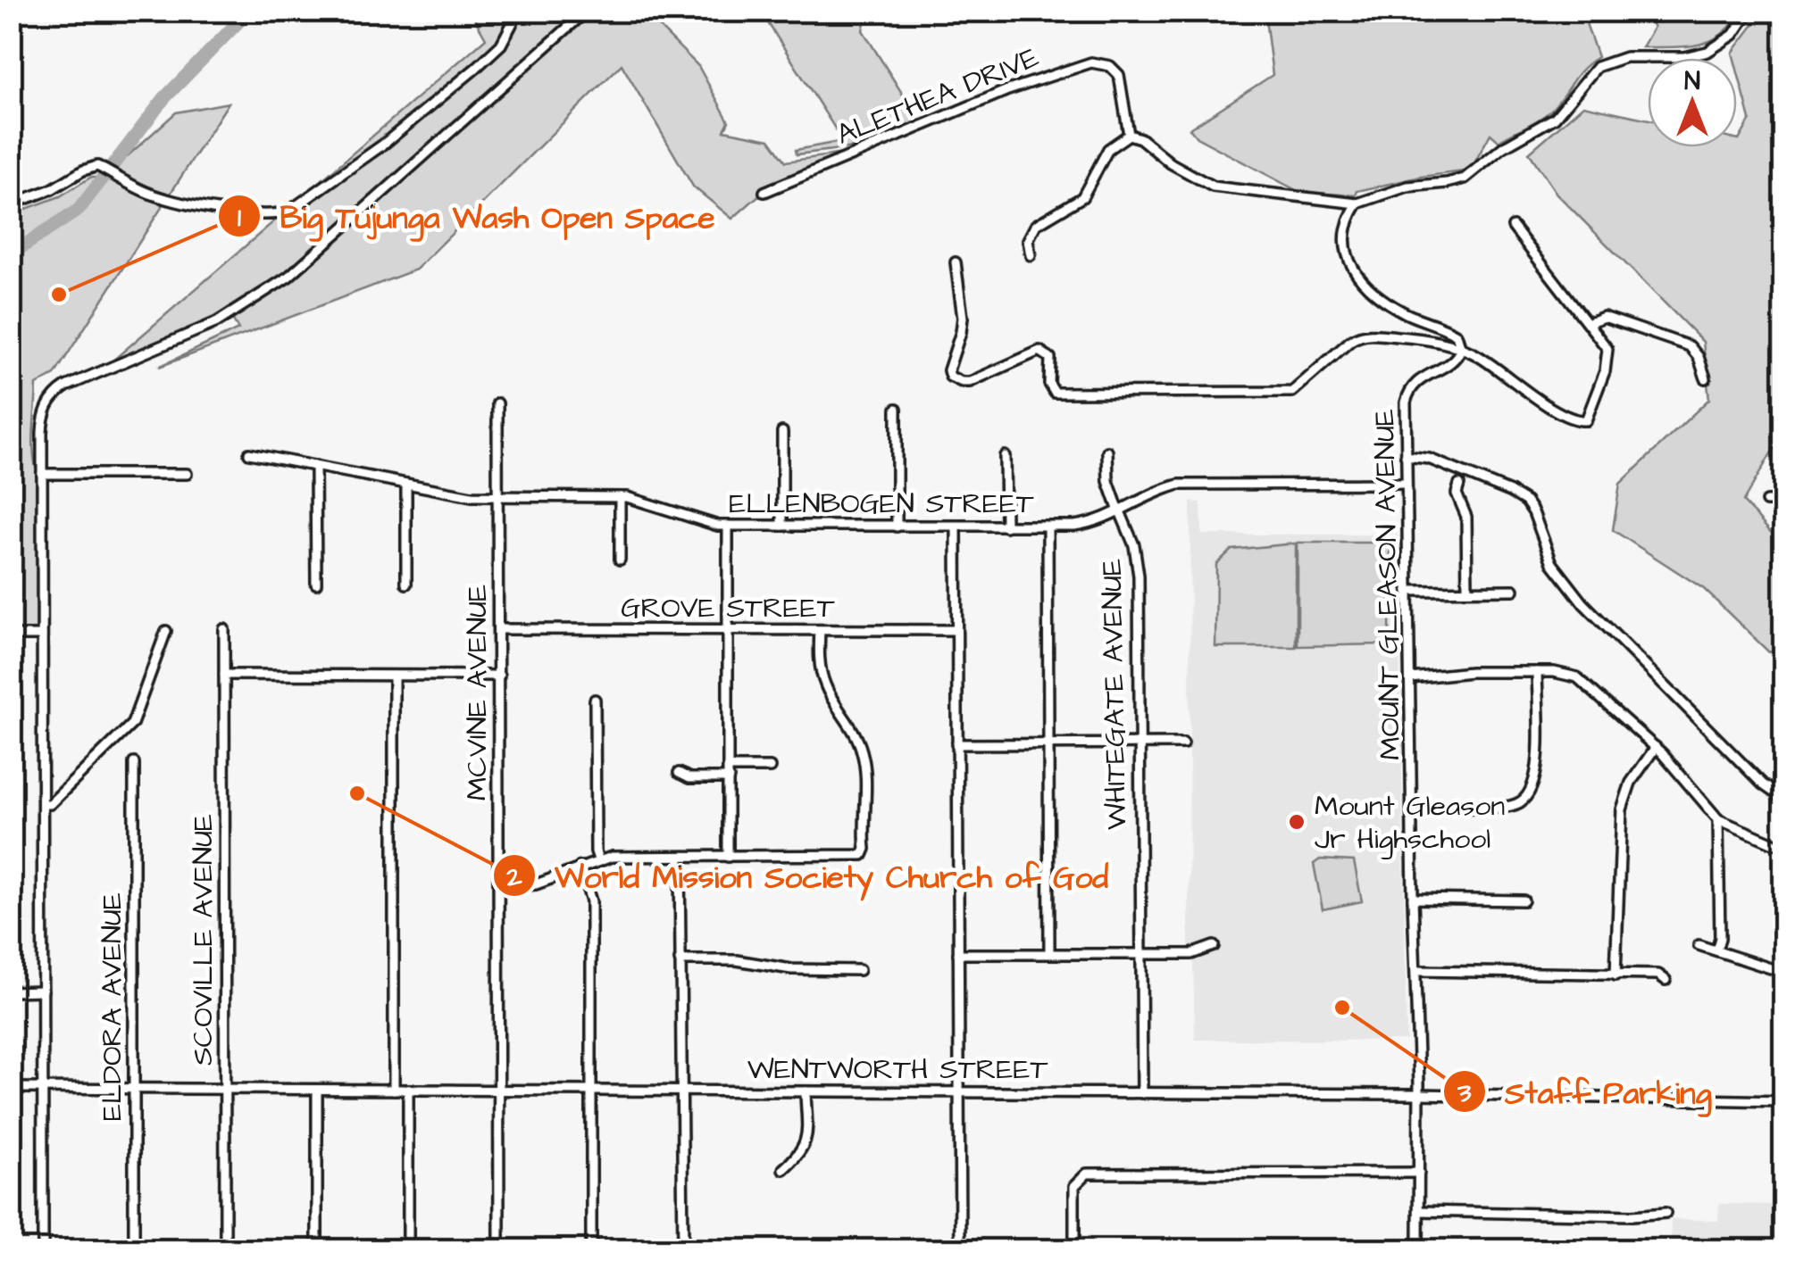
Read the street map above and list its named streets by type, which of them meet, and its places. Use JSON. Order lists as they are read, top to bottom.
{
  "streets": {
    "street": [
      "ALETHEA DRIVE",
      "ELLENBOGEN STREET",
      "MOUNT GLEASON AVENUE",
      "GROVE STREET",
      "MCVINE AVENUE",
      "WHITEGATE AVENUE",
      "SCOVILLE AVENUE",
      "ELDORA AVENUE",
      "WENTWORTH STREET"
    ]
  },
  "crossings": [
    ["ELLENBOGEN STREET", "MOUNT GLEASON AVENUE"],
    ["ELLENBOGEN STREET", "MCVINE AVENUE"],
    ["ELLENBOGEN STREET", "WHITEGATE AVENUE"],
    ["MOUNT GLEASON AVENUE", "WENTWORTH STREET"],
    ["GROVE STREET", "MCVINE AVENUE"],
    ["MCVINE AVENUE", "WENTWORTH STREET"],
    ["WHITEGATE AVENUE", "WENTWORTH STREET"],
    ["SCOVILLE AVENUE", "WENTWORTH STREET"],
    ["ELDORA AVENUE", "WENTWORTH STREET"]
  ],
  "places": [
    "Big Tujunga Wash Open Space",
    "World Mission Society Church of God",
    "Mount Gleason Jr Highschool",
    "Staff Parking"
  ],
  "north": "top"
}
